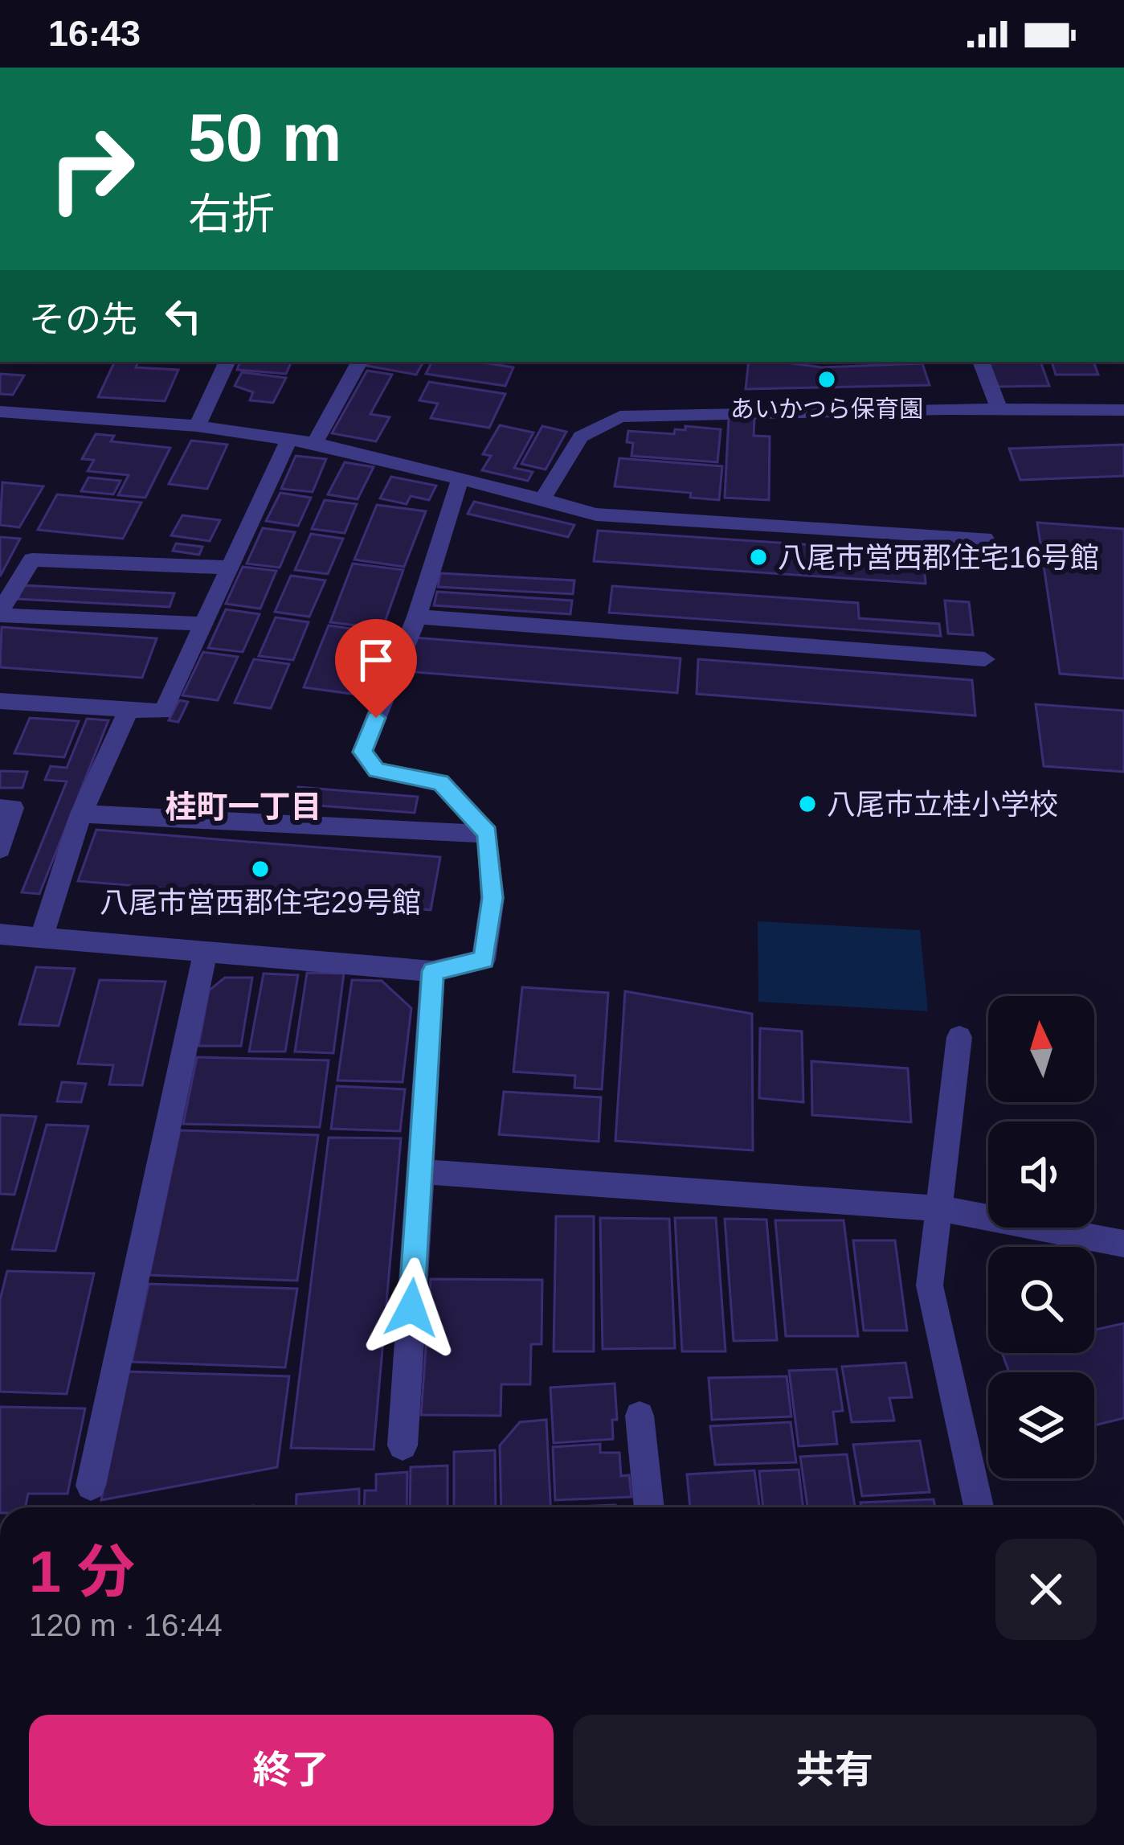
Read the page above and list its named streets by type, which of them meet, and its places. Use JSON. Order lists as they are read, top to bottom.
{
  "districts": ["桂町一丁目"],
  "places": [
    "あいかつら保育園",
    "八尾市営西郡住宅16号館",
    "八尾市立桂小学校",
    "八尾市営西郡住宅29号館"
  ],
  "north": "top",
  "page": {
    "status": "16:43",
    "turn": ["50 m", "右折"],
    "then": "その先",
    "heading": ["1 分", "120 m · 16:44"],
    "buttons": ["終了", "共有"]
  }
}
